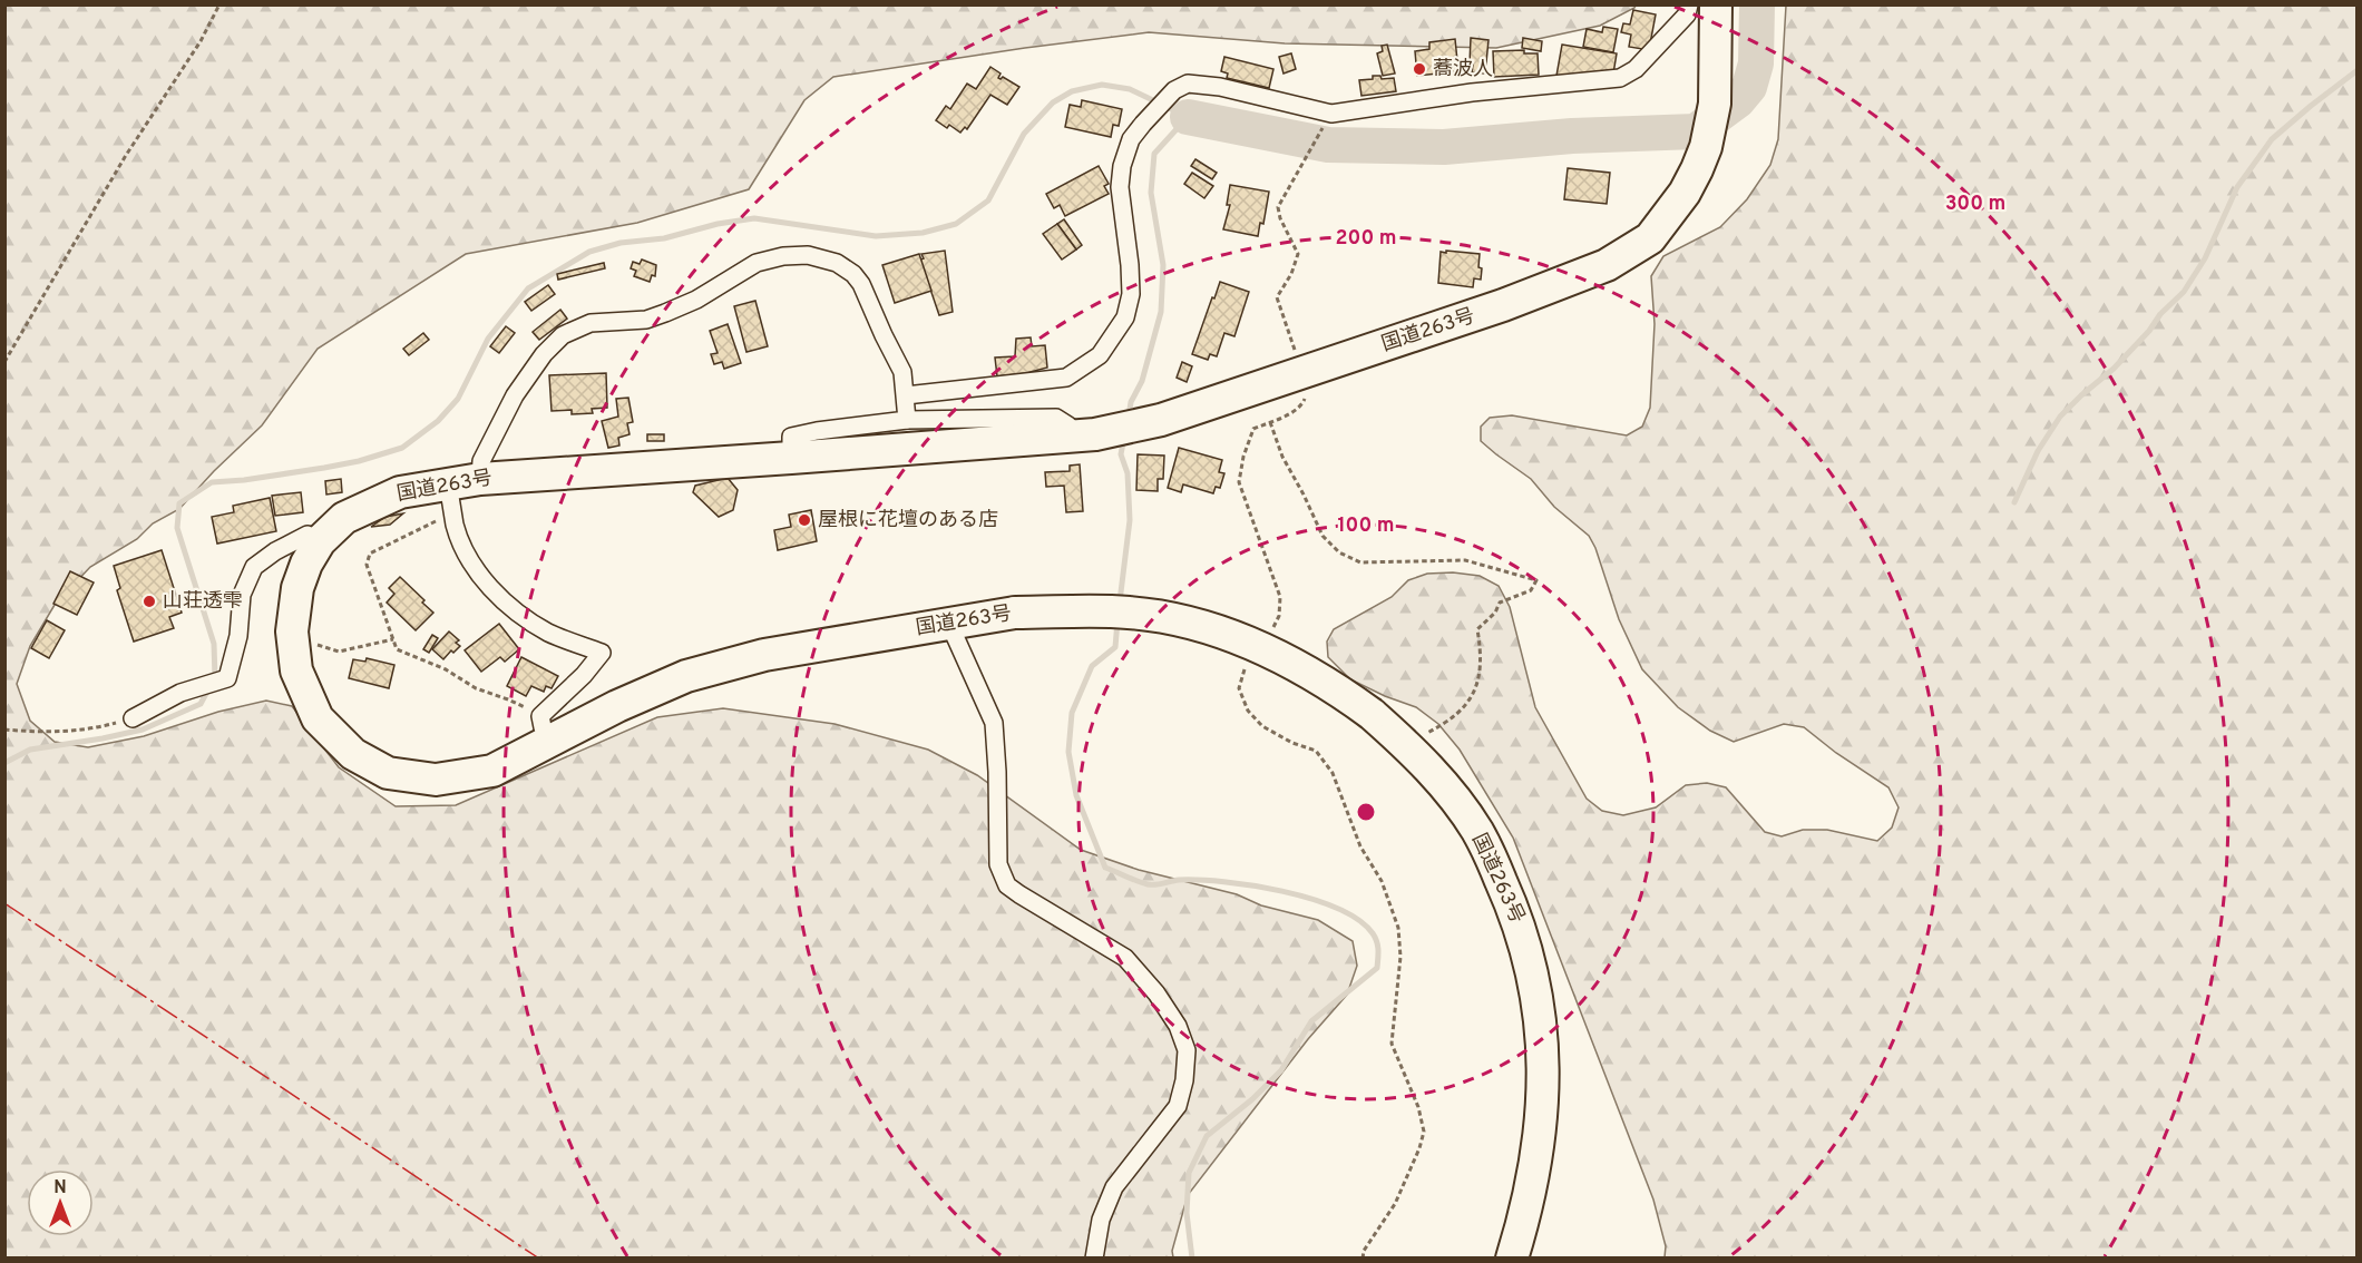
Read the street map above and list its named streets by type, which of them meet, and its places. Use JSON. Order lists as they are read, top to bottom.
{
  "streets": {
    "highway": ["国道263号"]
  },
  "places": ["蕎波人", "屋根に花壇のある店", "山荘透雫"],
  "north": "top",
  "rings": ["300 m", "200 m", "100 m"]
}
